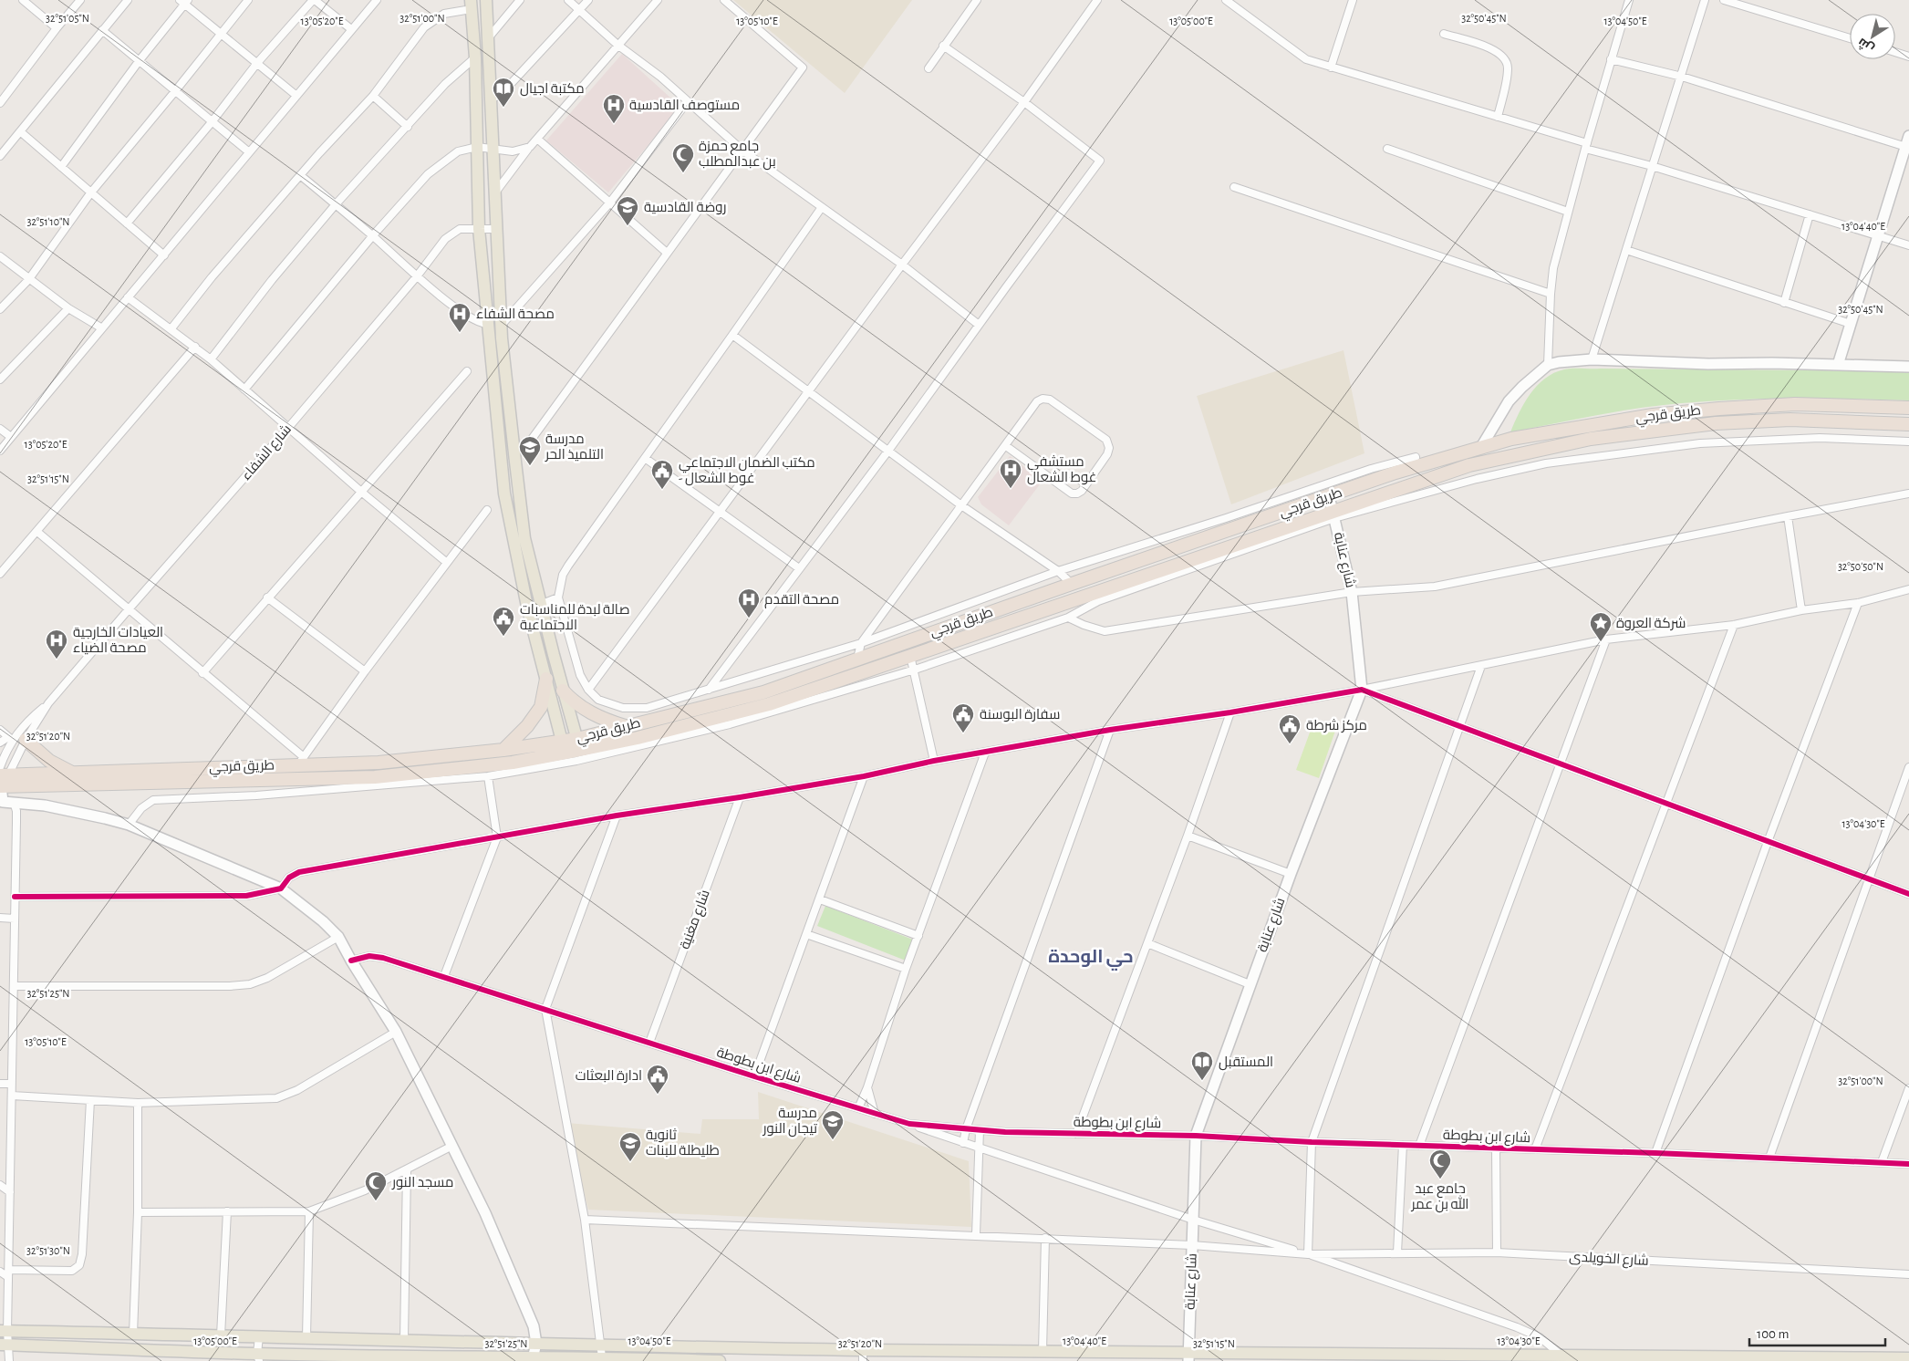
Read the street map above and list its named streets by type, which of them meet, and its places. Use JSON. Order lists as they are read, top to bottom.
{
  "streets": {
    "highway": ["طريق قرجي"],
    "main road": ["شارع عنابة"],
    "street": [
      "شارع الشفاء",
      "شارع مغنية",
      "شارع ابن بطوطة",
      "شارع الخويلدى"
    ]
  },
  "crossings": [
    ["طريق قرجي", "شارع الشفاء"],
    ["طريق قرجي", "شارع عنابة"],
    ["شارع عنابة", "شارع ابن بطوطة"],
    ["شارع مغنية", "شارع ابن بطوطة"]
  ],
  "districts": ["حي الوحدة"],
  "places": {
    "library": ["مكتبة اجيال", "المستقبل"],
    "hospital": [
      "مستوصف القادسية",
      "مصحة الشفاء",
      "مستشفي غوط الشعال",
      "مصحة التقدم",
      "العيادات الخارجية مصحة الضياء"
    ],
    "mosque": ["جامع حمزة بن عبدالمطلب", "جامع عبد الله بن عمر", "مسجد النور"],
    "school or university": [
      "روضة القادسية",
      "مدرسة التلميذ الحر",
      "مدرسة تيجان النور",
      "ثانوية طليطلة للبنات"
    ],
    "public building": [
      "مكتب الضمان الاجتماعي - غوط الشعال",
      "صالة لبدة للمناسبات الاجتماعية",
      "سفارة البوسنة",
      "مركز شرطة",
      "ادارة البعثات"
    ],
    "place": ["شركة العروة"]
  },
  "scale_bar": "100 m",
  "north": "bottom left",
  "coordinates": [
    "32°51'05\"N",
    "32°51'00\"N",
    "32°50'45\"N",
    "13°05'10\"E",
    "13°05'00\"E",
    "13°05'20\"E",
    "13°04'50\"E",
    "32°51'10\"N",
    "13°04'40\"E",
    "32°51'15\"N",
    "32°50'50\"N",
    "32°51'20\"N",
    "13°04'30\"E",
    "32°51'25\"N",
    "32°51'30\"N"
  ]
}
